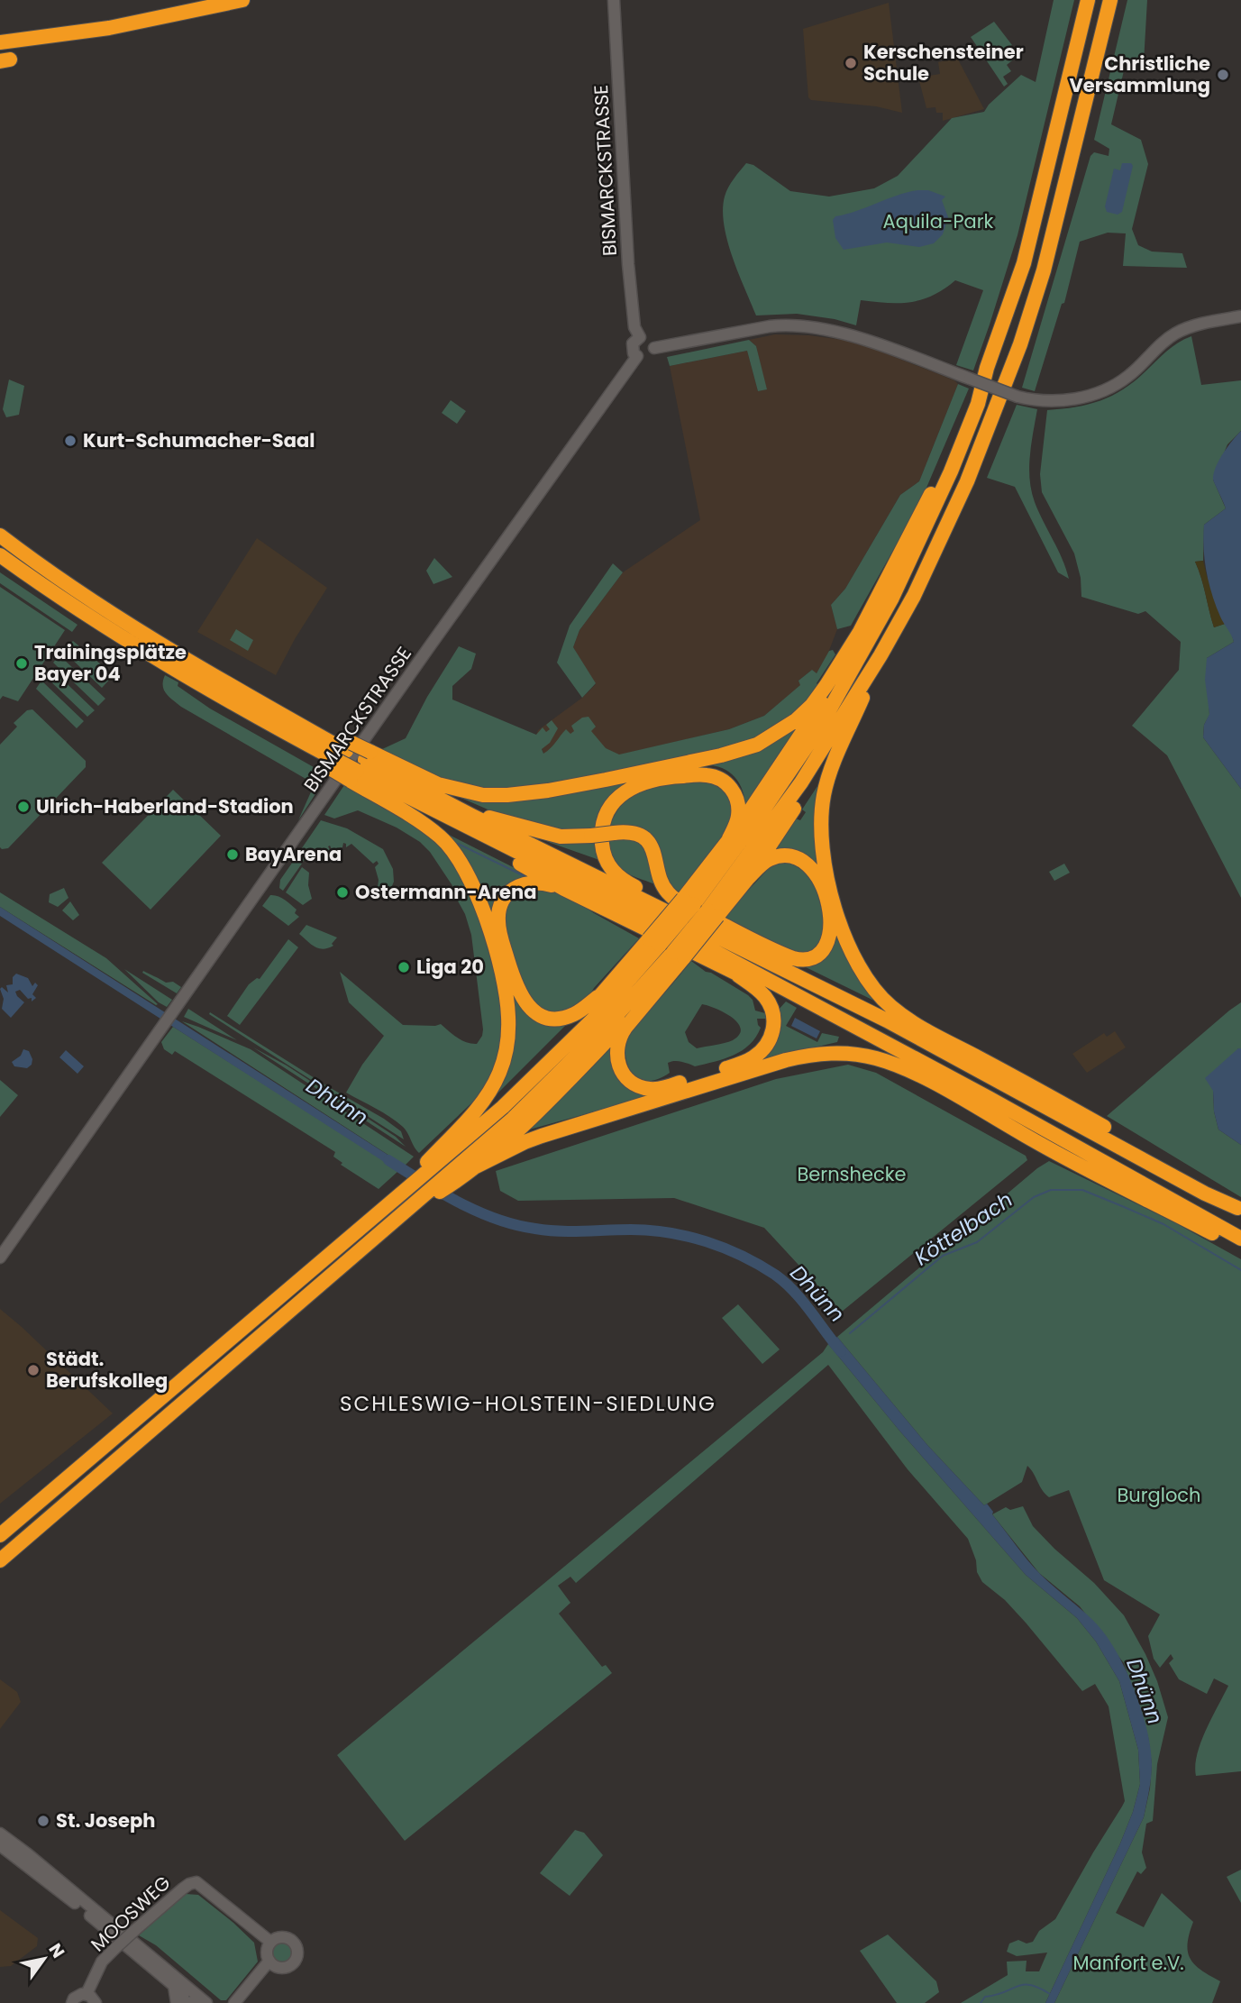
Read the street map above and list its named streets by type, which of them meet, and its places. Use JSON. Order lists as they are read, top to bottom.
{
  "streets": {
    "main road": ["BISMARCKSTRASSE", "MOOSWEG"]
  },
  "districts": ["SCHLESWIG-HOLSTEIN-SIEDLUNG"],
  "water": ["Dhünn", "Köttelbach"],
  "parks": [
    "Aquila-Park",
    "Bernshecke",
    "Burgloch",
    "Manfort e.V."
  ],
  "places": [
    "Kerschensteiner Schule",
    "Christliche Versammlung",
    "Kurt-Schumacher-Saal",
    "Trainingsplätze Bayer 04",
    "Ulrich-Haberland-Stadion",
    "BayArena",
    "Ostermann-Arena",
    "Liga 20",
    "Städt. Berufskolleg",
    "St. Joseph"
  ],
  "north": "top right"
}
